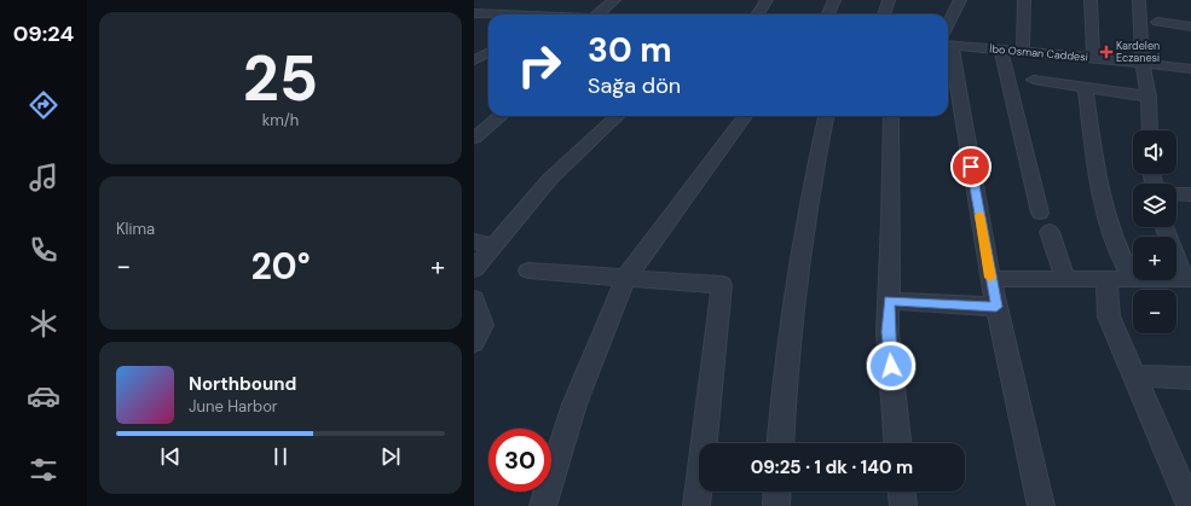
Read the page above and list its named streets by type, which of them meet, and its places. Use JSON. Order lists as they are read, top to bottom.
{
  "streets": {
    "street": ["İbo Osman Caddesi"]
  },
  "places": {
    "health": ["Kardelen Eczanesi"]
  },
  "page": {
    "tabs": "09:24",
    "tile": [
      ["25", "km/h"],
      "Klima"
    ],
    "turn": ["30 m", "Sağa dön"],
    "map_buttons": ["+", "−"],
    "heat": ["−", "20°", "+"],
    "song": ["Northbound", "June Harbor"],
    "limit": "30",
    "trip": "09:25 · 1 dk · 140 m"
  }
}
